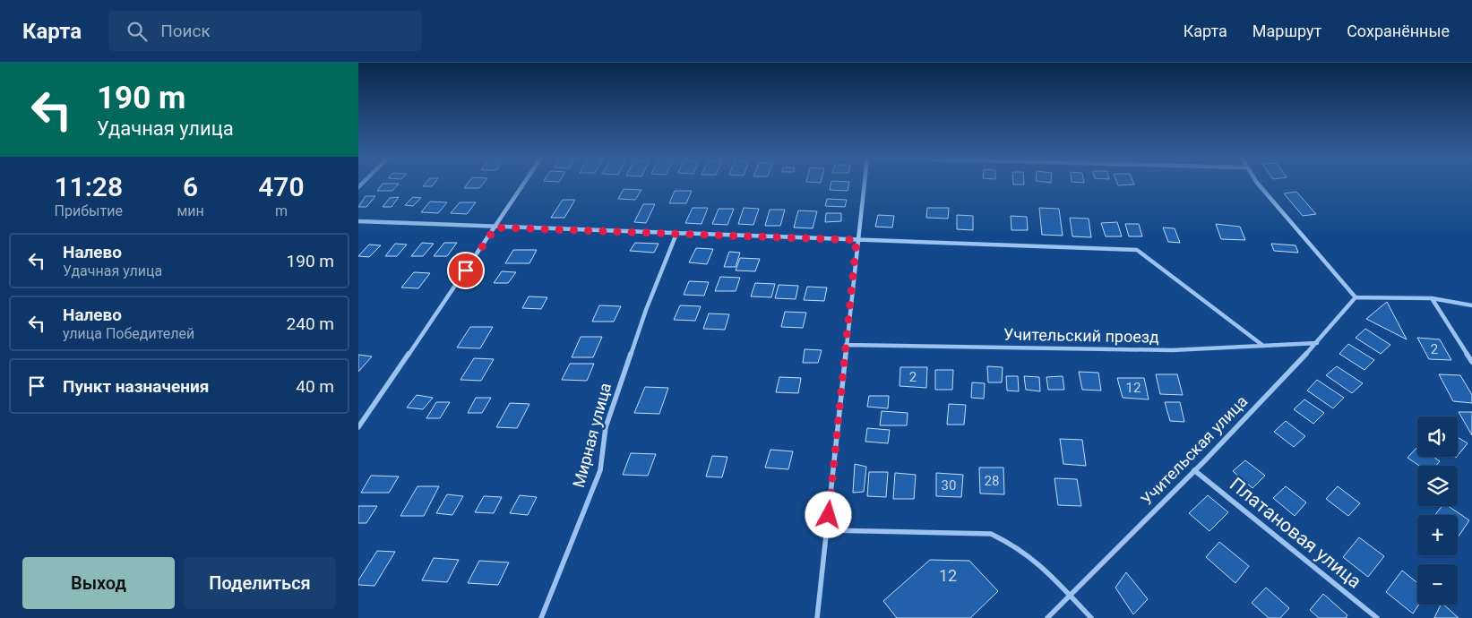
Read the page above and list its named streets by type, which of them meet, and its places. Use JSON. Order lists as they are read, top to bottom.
{
  "streets": {
    "street": [
      "Учительский проезд",
      "Мирная улица",
      "Учительская улица",
      "Платановая улица"
    ]
  },
  "crossings": [
    ["Учительский проезд", "Учительская улица"],
    ["Учительская улица", "Платановая улица"]
  ],
  "house_numbers": [
    "2",
    "2",
    "12",
    "28",
    "30",
    "12"
  ],
  "page": {
    "header": "Карта",
    "search": "Поиск",
    "nav": ["Карта", "Маршрут", "Сохранённые"],
    "turn": ["190 m", "Удачная улица"],
    "eta": [
      "11:28",
      "Прибытие",
      "6",
      "мин",
      "470",
      "m"
    ],
    "list": [
      {
        "name": "Налево",
        "note": "Удачная улица",
        "value": "190 m"
      },
      {
        "name": "Налево",
        "note": "улица Победителей",
        "value": "240 m"
      },
      {
        "name": "Пункт назначения",
        "value": "40 m"
      }
    ],
    "map_buttons": ["+", "−"],
    "buttons": ["Выход", "Поделиться"]
  }
}
